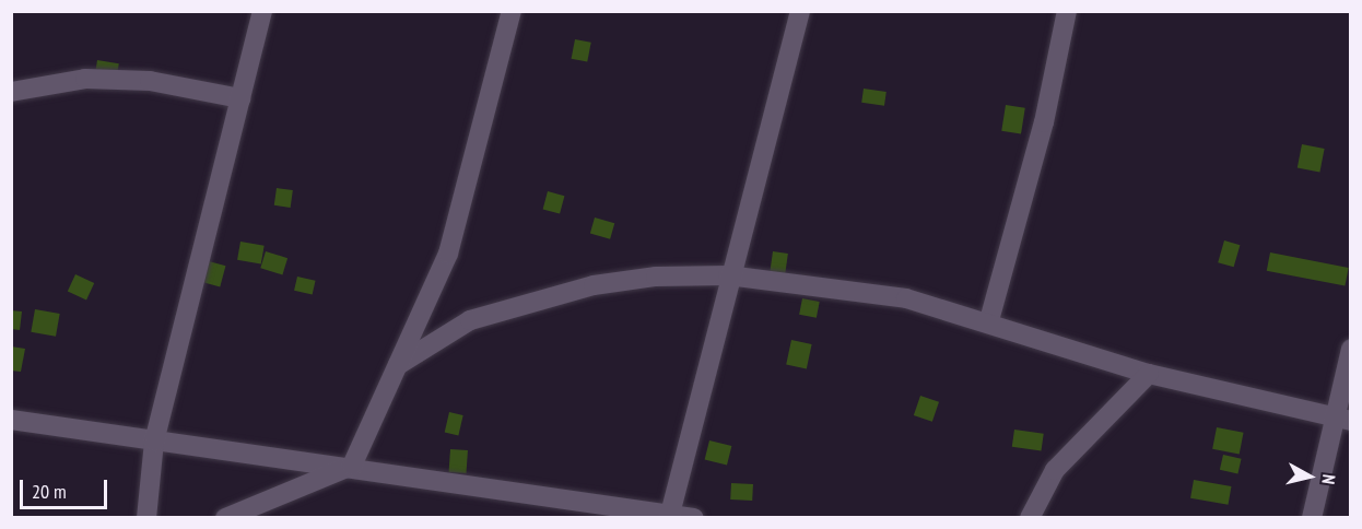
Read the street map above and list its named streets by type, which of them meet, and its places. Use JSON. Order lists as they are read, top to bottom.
{
  "scale_bar": "20 m",
  "north": "right"
}
